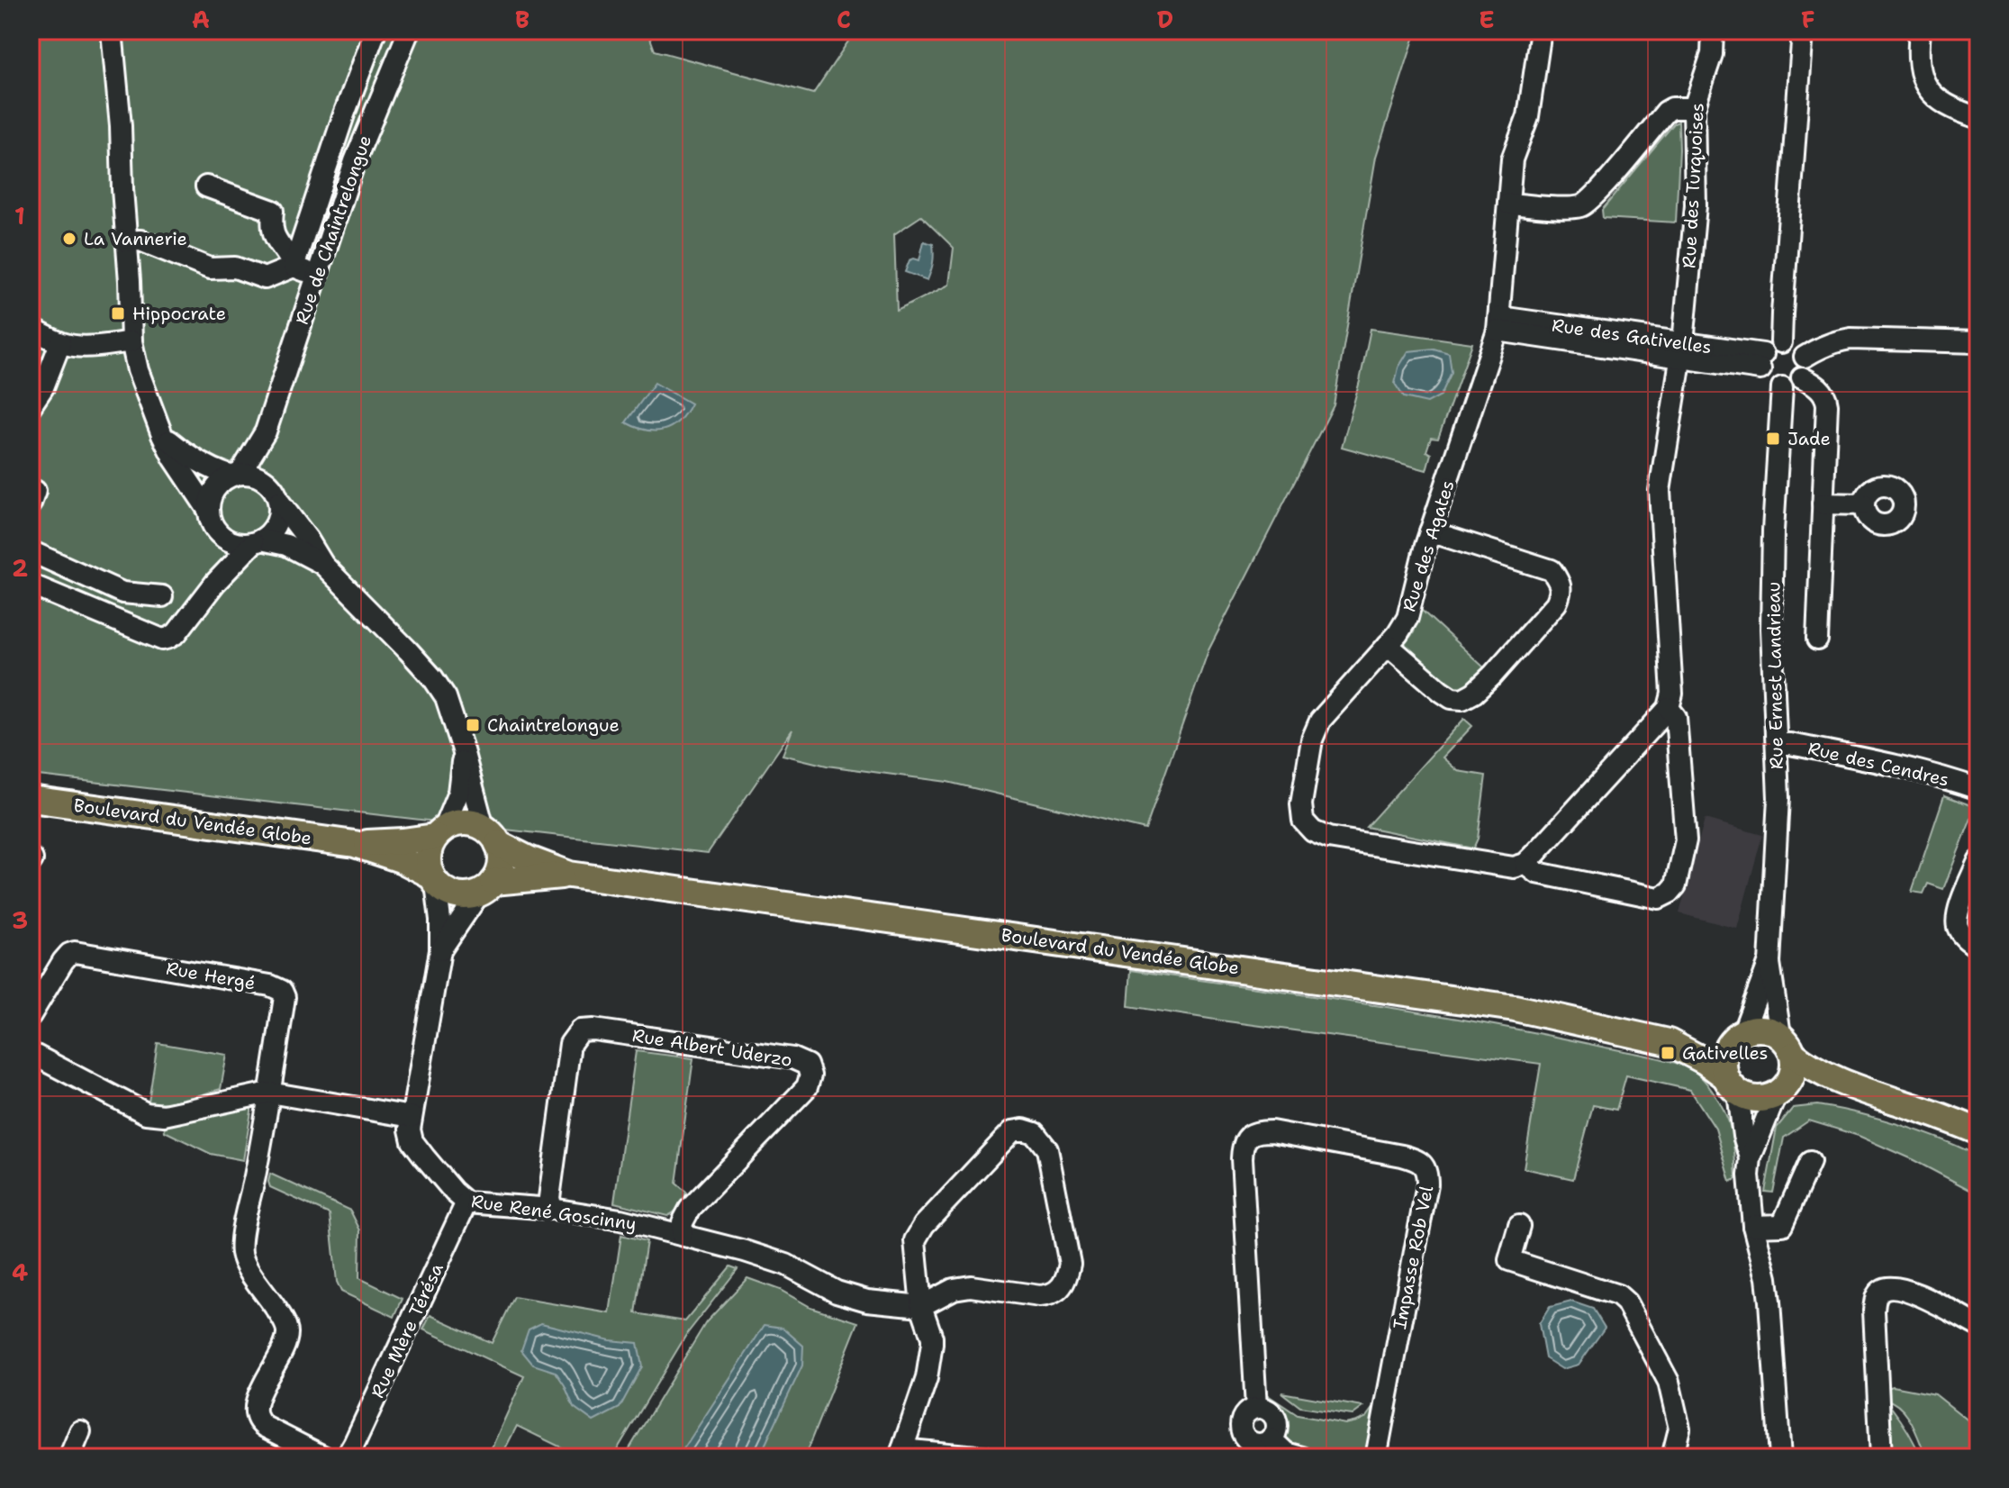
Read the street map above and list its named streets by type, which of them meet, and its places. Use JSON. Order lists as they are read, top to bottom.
{
  "streets": {
    "main road": ["Boulevard du Vendée Globe"],
    "street": [
      "Rue des Turquoises",
      "Rue de Chaintrelongue",
      "Rue des Gativelles",
      "Rue des Agates",
      "Rue Ernest Landrieau",
      "Rue des Cendres",
      "Rue Hergé",
      "Rue Albert Uderzo",
      "Rue René Goscinny",
      "Impasse Rob Vel",
      "Rue Mère Térésa"
    ]
  },
  "crossings": [
    ["Rue des Turquoises", "Rue des Gativelles"],
    ["Rue des Turquoises", "Rue des Agates"],
    ["Rue des Gativelles", "Rue des Agates"],
    ["Rue des Gativelles", "Rue Ernest Landrieau"],
    ["Rue Ernest Landrieau", "Rue des Cendres"],
    ["Rue Ernest Landrieau", "Boulevard du Vendée Globe"],
    ["Rue Albert Uderzo", "Rue René Goscinny"],
    ["Rue René Goscinny", "Rue Mère Térésa"]
  ],
  "places": {
    "other": ["La Vannerie"],
    "transit": [
      "Hippocrate",
      "Jade",
      "Chaintrelongue",
      "Gativelles"
    ]
  },
  "grid": {
    "columns": [
      "A",
      "B",
      "C",
      "D",
      "E",
      "F"
    ],
    "rows": [
      "1",
      "2",
      "3",
      "4"
    ]
  }
}
